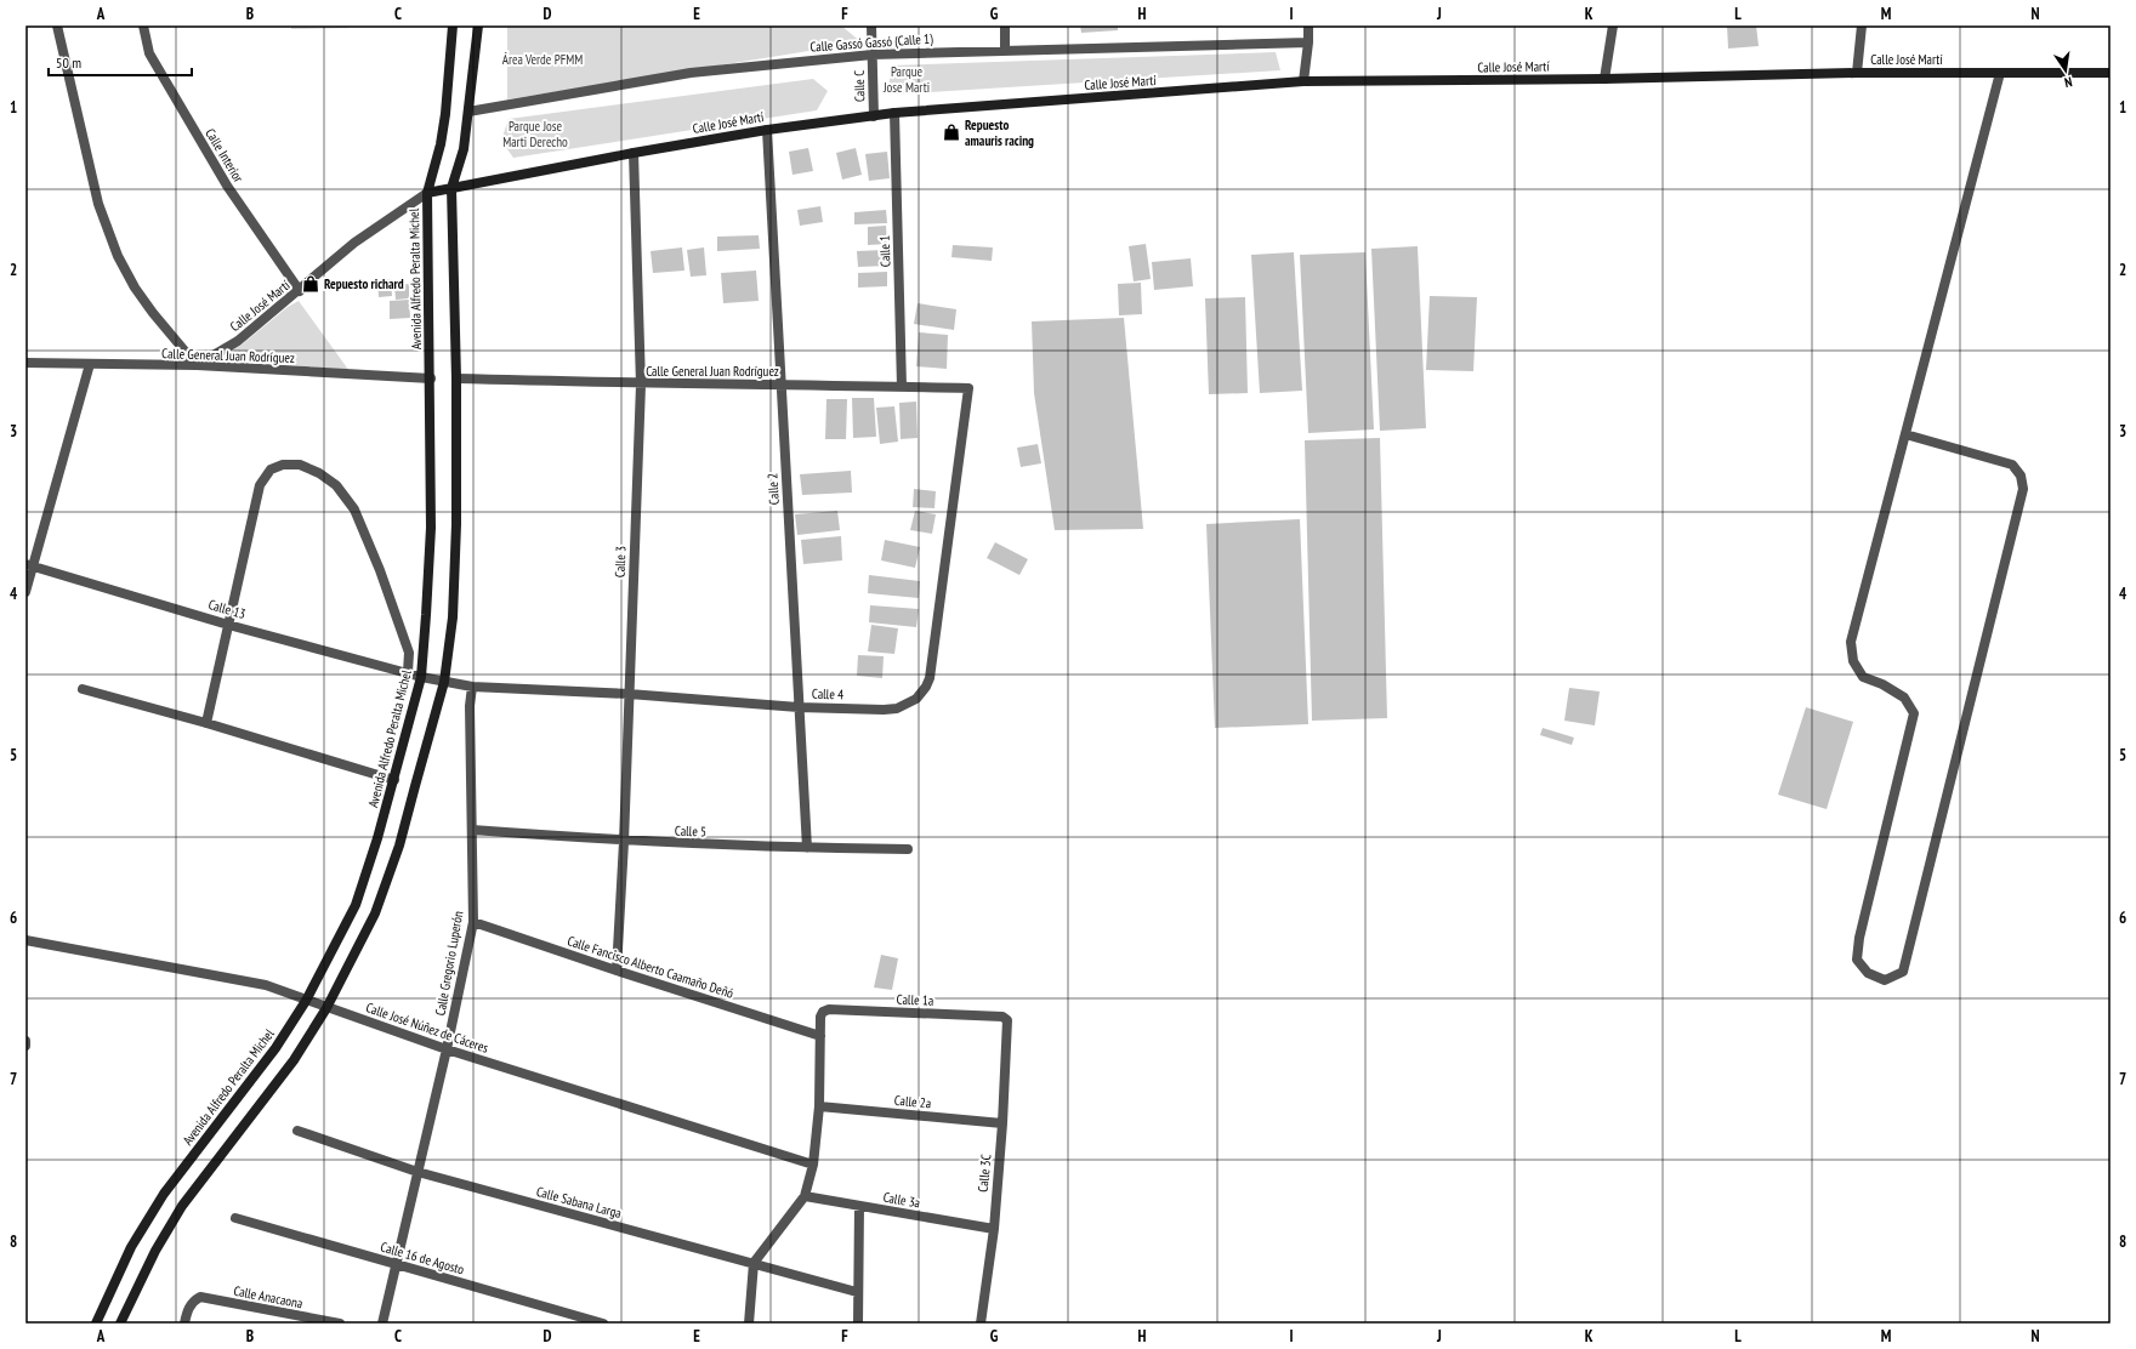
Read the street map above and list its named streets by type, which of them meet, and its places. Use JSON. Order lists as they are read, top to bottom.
{
  "streets": {
    "main road": ["Calle José Martí", "Avenida Alfredo Peralta Michel"],
    "street": [
      "Calle Gassó Gassó (Calle 1)",
      "Calle C",
      "Calle Interior",
      "Calle 1",
      "Calle General Juan Rodríguez",
      "Calle 2",
      "Calle 3",
      "Calle 13",
      "Calle 4",
      "Calle 5",
      "Calle Gregorio Luperón",
      "Calle Fancisco Alberto Caamaño Deñó",
      "Calle 1a",
      "Calle José Núñez de Cáceres",
      "Calle 2a",
      "Calle 3C",
      "Calle 3a",
      "Calle Sabana Larga",
      "Calle 16 de Agosto",
      "Calle Anacaona"
    ]
  },
  "crossings": [
    ["Calle Gassó Gassó (Calle 1)", "Calle C"],
    ["Calle José Martí", "Calle C"],
    ["Calle José Martí", "Calle Interior"],
    ["Calle José Martí", "Calle 1"],
    ["Calle José Martí", "Avenida Alfredo Peralta Michel"],
    ["Calle José Martí", "Calle General Juan Rodríguez"],
    ["Calle José Martí", "Calle 2"],
    ["Calle José Martí", "Calle 3"],
    ["Calle 1", "Calle General Juan Rodríguez"],
    ["Avenida Alfredo Peralta Michel", "Calle General Juan Rodríguez"],
    ["Avenida Alfredo Peralta Michel", "Calle 13"],
    ["Avenida Alfredo Peralta Michel", "Calle 4"],
    ["Avenida Alfredo Peralta Michel", "Calle José Núñez de Cáceres"],
    ["Calle General Juan Rodríguez", "Calle 2"],
    ["Calle General Juan Rodríguez", "Calle 3"],
    ["Calle General Juan Rodríguez", "Calle 4"],
    ["Calle 2", "Calle 4"],
    ["Calle 2", "Calle 5"],
    ["Calle 3", "Calle 4"],
    ["Calle 3", "Calle 5"],
    ["Calle 3", "Calle Fancisco Alberto Caamaño Deñó"],
    ["Calle 13", "Calle 4"],
    ["Calle 4", "Calle Gregorio Luperón"],
    ["Calle 5", "Calle Gregorio Luperón"],
    ["Calle Gregorio Luperón", "Calle Fancisco Alberto Caamaño Deñó"],
    ["Calle Gregorio Luperón", "Calle José Núñez de Cáceres"],
    ["Calle Gregorio Luperón", "Calle Sabana Larga"],
    ["Calle Gregorio Luperón", "Calle 16 de Agosto"],
    ["Calle Fancisco Alberto Caamaño Deñó", "Calle 1a"],
    ["Calle 1a", "Calle 3C"],
    ["Calle 2a", "Calle 3C"],
    ["Calle 3C", "Calle 3a"]
  ],
  "parks": ["Área Verde PFMM", "Parque Jose Marti", "Parque Jose Marti Derecho"],
  "places": {
    "shop": ["Repuesto amauris racing", "Repuesto richard"]
  },
  "scale_bar": "50 m",
  "north": "bottom",
  "grid": {
    "columns": [
      "A",
      "B",
      "C",
      "D",
      "E",
      "F",
      "G",
      "H",
      "I",
      "J",
      "K",
      "L",
      "M",
      "N"
    ],
    "rows": [
      "1",
      "2",
      "3",
      "4",
      "5",
      "6",
      "7",
      "8"
    ]
  }
}
